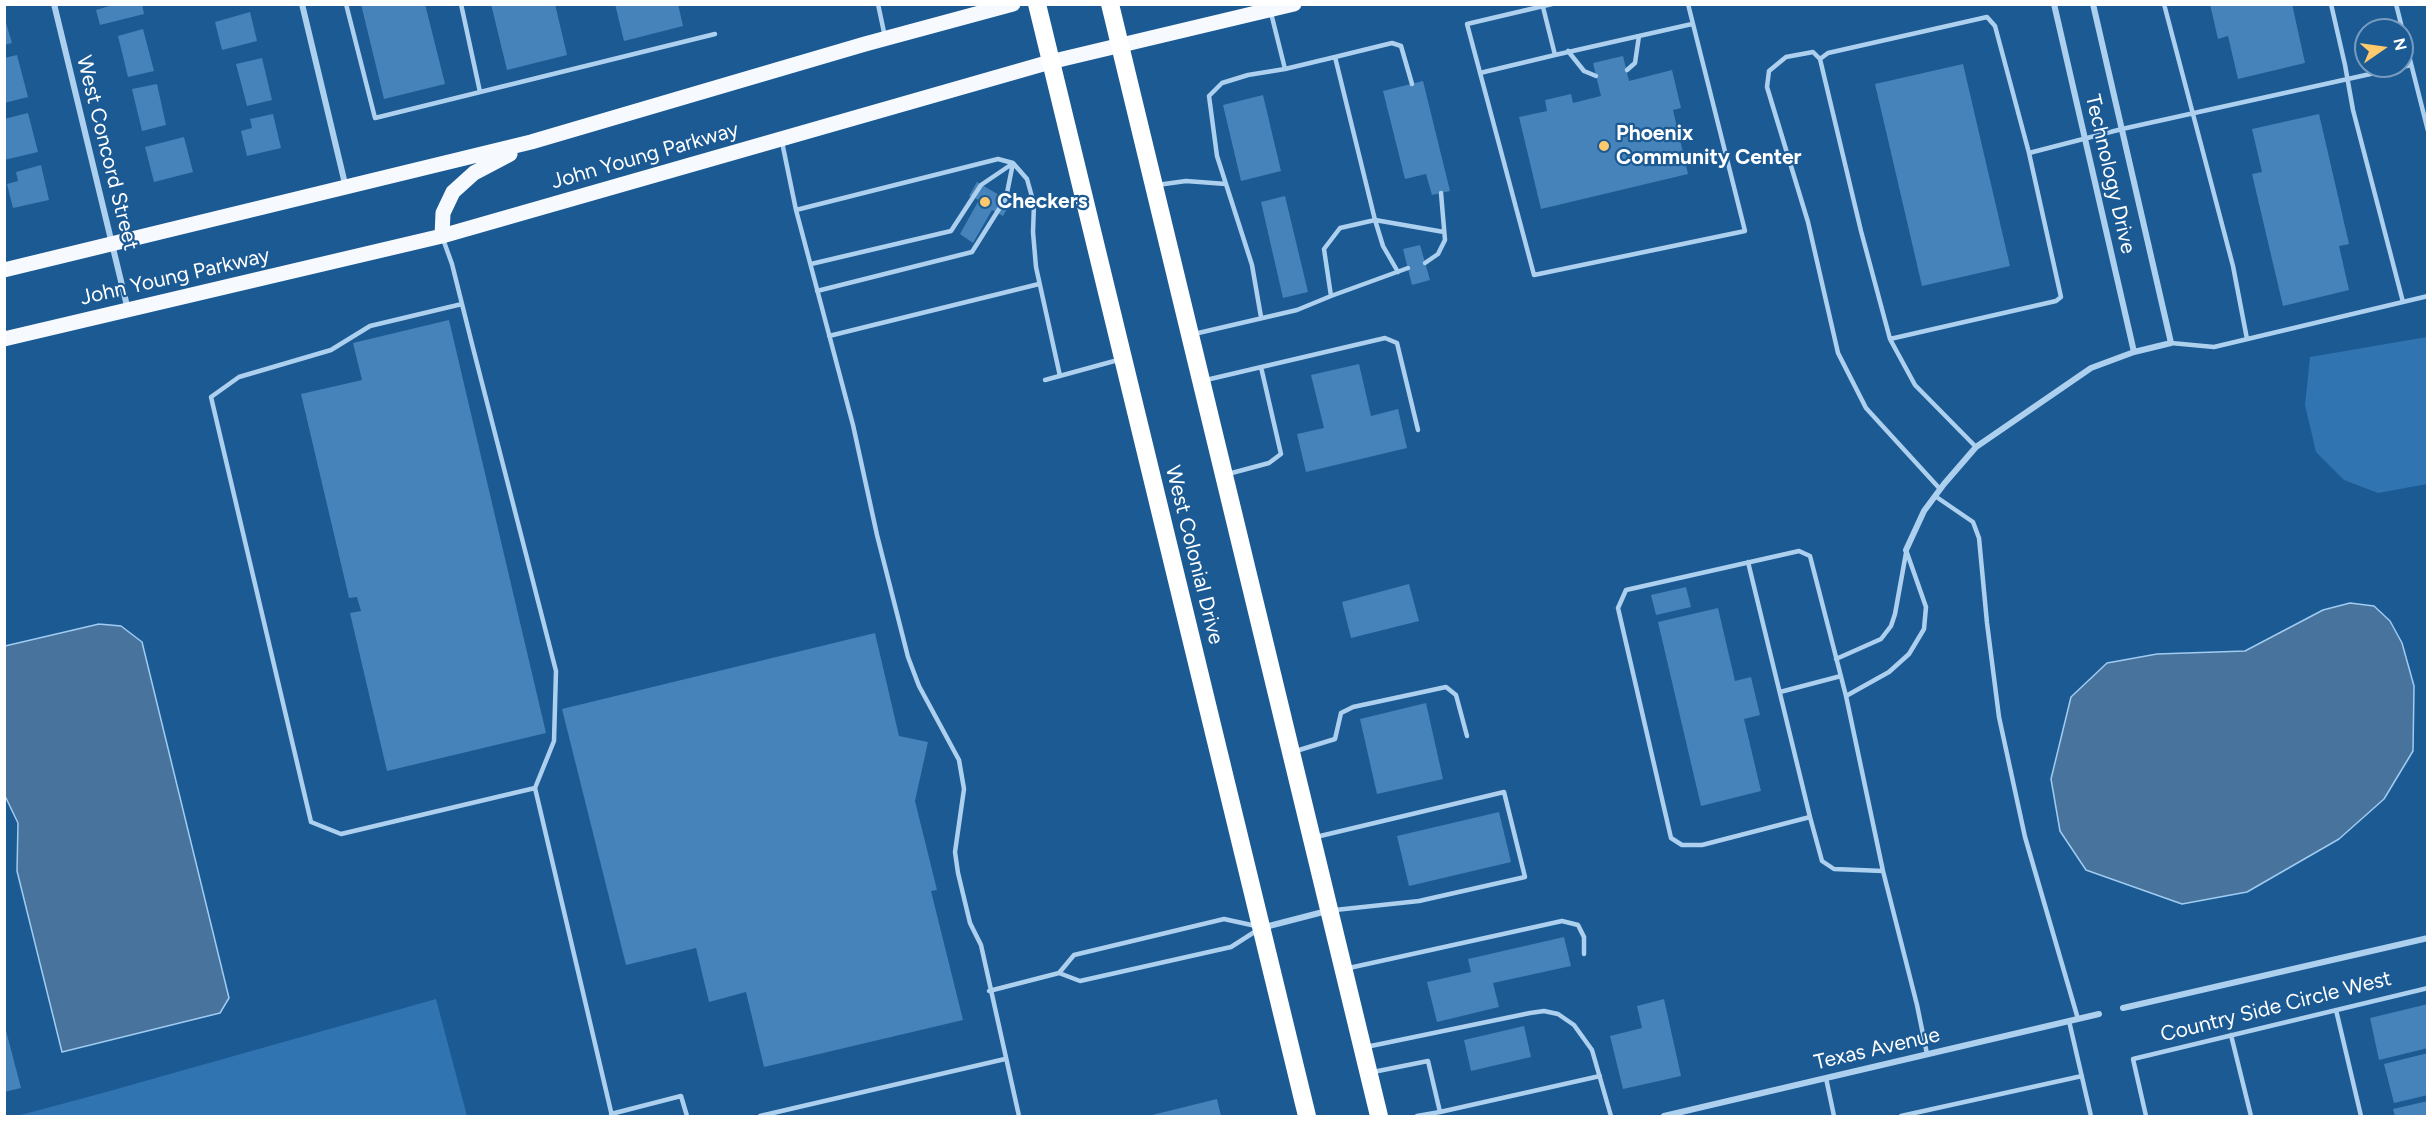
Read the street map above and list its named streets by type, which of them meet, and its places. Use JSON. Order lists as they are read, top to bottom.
{
  "streets": {
    "highway": ["West Colonial Drive"],
    "main road": ["John Young Parkway"],
    "street": ["West Concord Street", "Technology Drive", "Texas Avenue"],
    "lane": ["Country Side Circle West"]
  },
  "crossings": [
    ["West Concord Street", "John Young Parkway"],
    ["John Young Parkway", "West Colonial Drive"]
  ],
  "places": ["Phoenix Community Center", "Checkers"],
  "north": "right"
}
